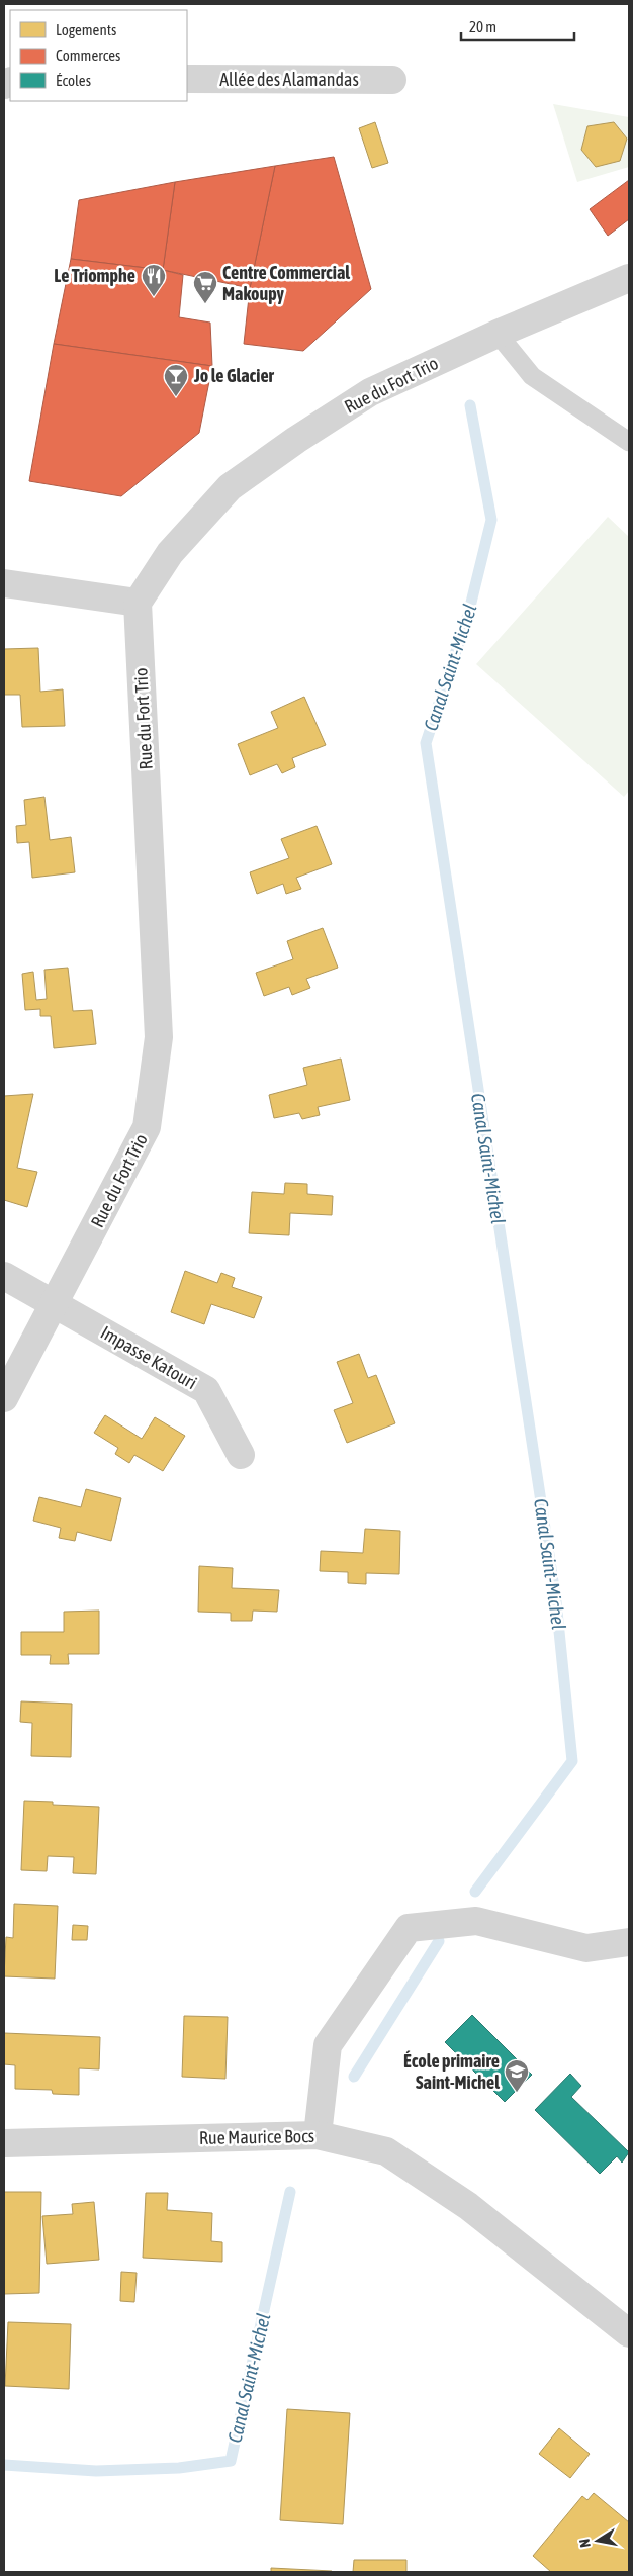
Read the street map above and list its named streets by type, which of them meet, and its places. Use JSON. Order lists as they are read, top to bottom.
{
  "streets": {
    "street": [
      "Allée des Alamandas",
      "Rue du Fort Trio",
      "Impasse Katouri",
      "Rue Maurice Bocs"
    ]
  },
  "crossings": [
    ["Rue du Fort Trio", "Impasse Katouri"]
  ],
  "water": ["Canal Saint-Michel"],
  "places": {
    "restaurant": ["Le Triomphe"],
    "supermarket": ["Centre Commercial Makoupy"],
    "bar": ["Jo le Glacier"],
    "school or university": ["École primaire Saint-Michel"]
  },
  "legend": ["Logements", "Commerces", "Écoles"],
  "scale_bar": "20 m",
  "north": "left"
}
